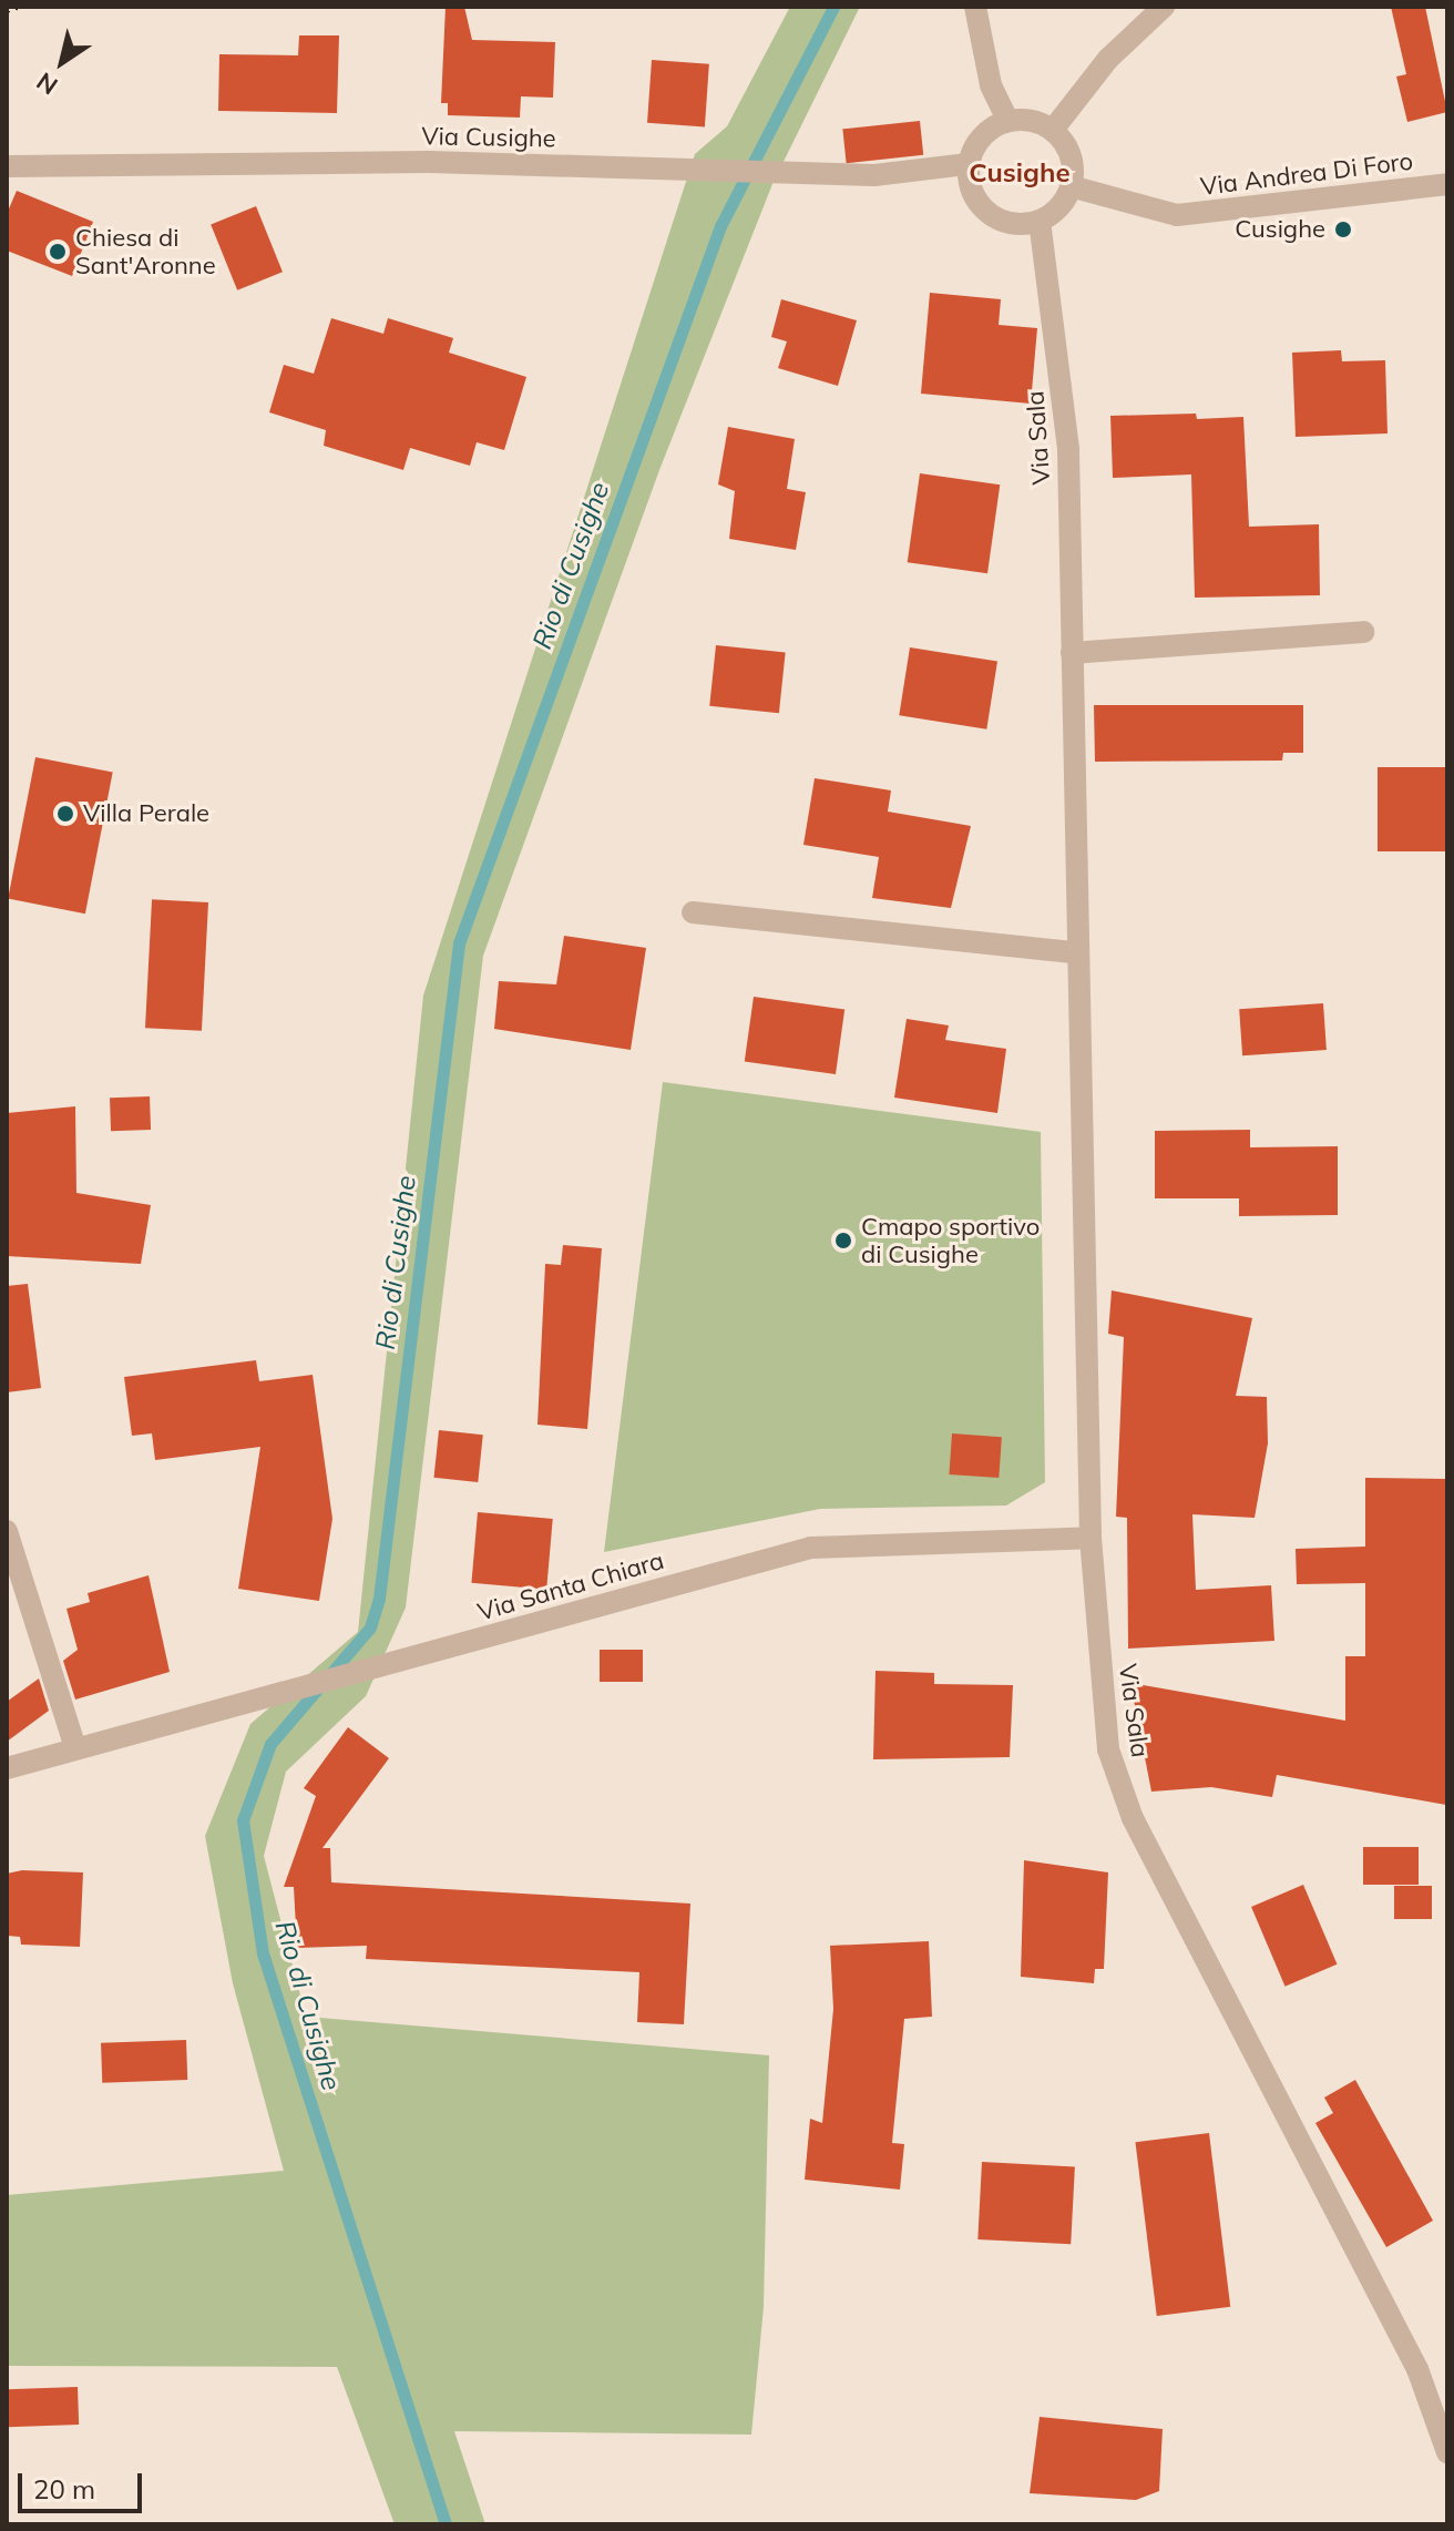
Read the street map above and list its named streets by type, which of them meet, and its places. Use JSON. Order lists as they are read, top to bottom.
{
  "streets": {
    "street": [
      "Via Cusighe",
      "Via Andrea Di Foro",
      "Via Sala",
      "Via Santa Chiara"
    ]
  },
  "crossings": [
    ["Via Cusighe", "Via Andrea Di Foro"],
    ["Via Cusighe", "Via Sala"],
    ["Via Andrea Di Foro", "Via Sala"],
    ["Via Sala", "Via Santa Chiara"]
  ],
  "districts": ["Cusighe"],
  "water": ["Rio di Cusighe"],
  "places": [
    "Cusighe",
    "Chiesa di Sant'Aronne",
    "Villa Perale",
    "Cmapo sportivo di Cusighe"
  ],
  "scale_bar": "20 m",
  "north": "bottom left"
}
